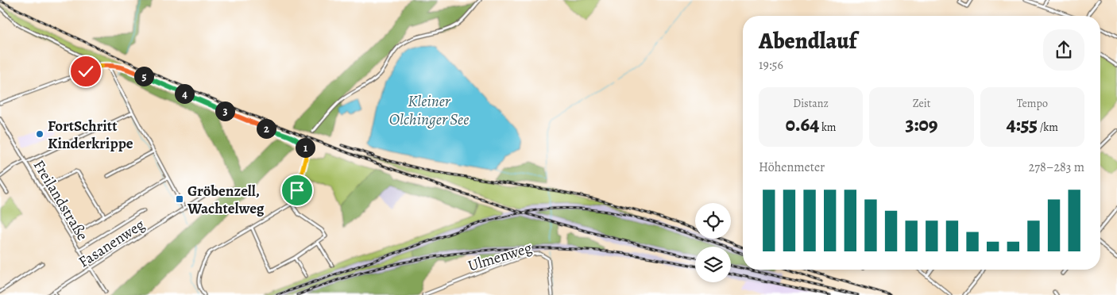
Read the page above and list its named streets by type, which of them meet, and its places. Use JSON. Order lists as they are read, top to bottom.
{
  "streets": {
    "street": ["Freilandstraße", "Fasanenweg", "Ulmenweg"]
  },
  "crossings": [
    ["Freilandstraße", "Fasanenweg"]
  ],
  "water": ["Kleiner Olchinger See"],
  "places": {
    "other": ["FortSchritt Kinderkrippe"],
    "transit": ["Gröbenzell, Wachtelweg"]
  },
  "page": {
    "heading": ["Abendlauf", "19:56"],
    "pins": [
      "5",
      "4",
      "3",
      "2",
      "1"
    ],
    "stats": [
      ["Distanz", "0.64 km"],
      ["Zeit", "3:09"],
      ["Tempo", "4:55 /km"]
    ],
    "chart": ["Höhenmeter", "278–283 m"]
  }
}
